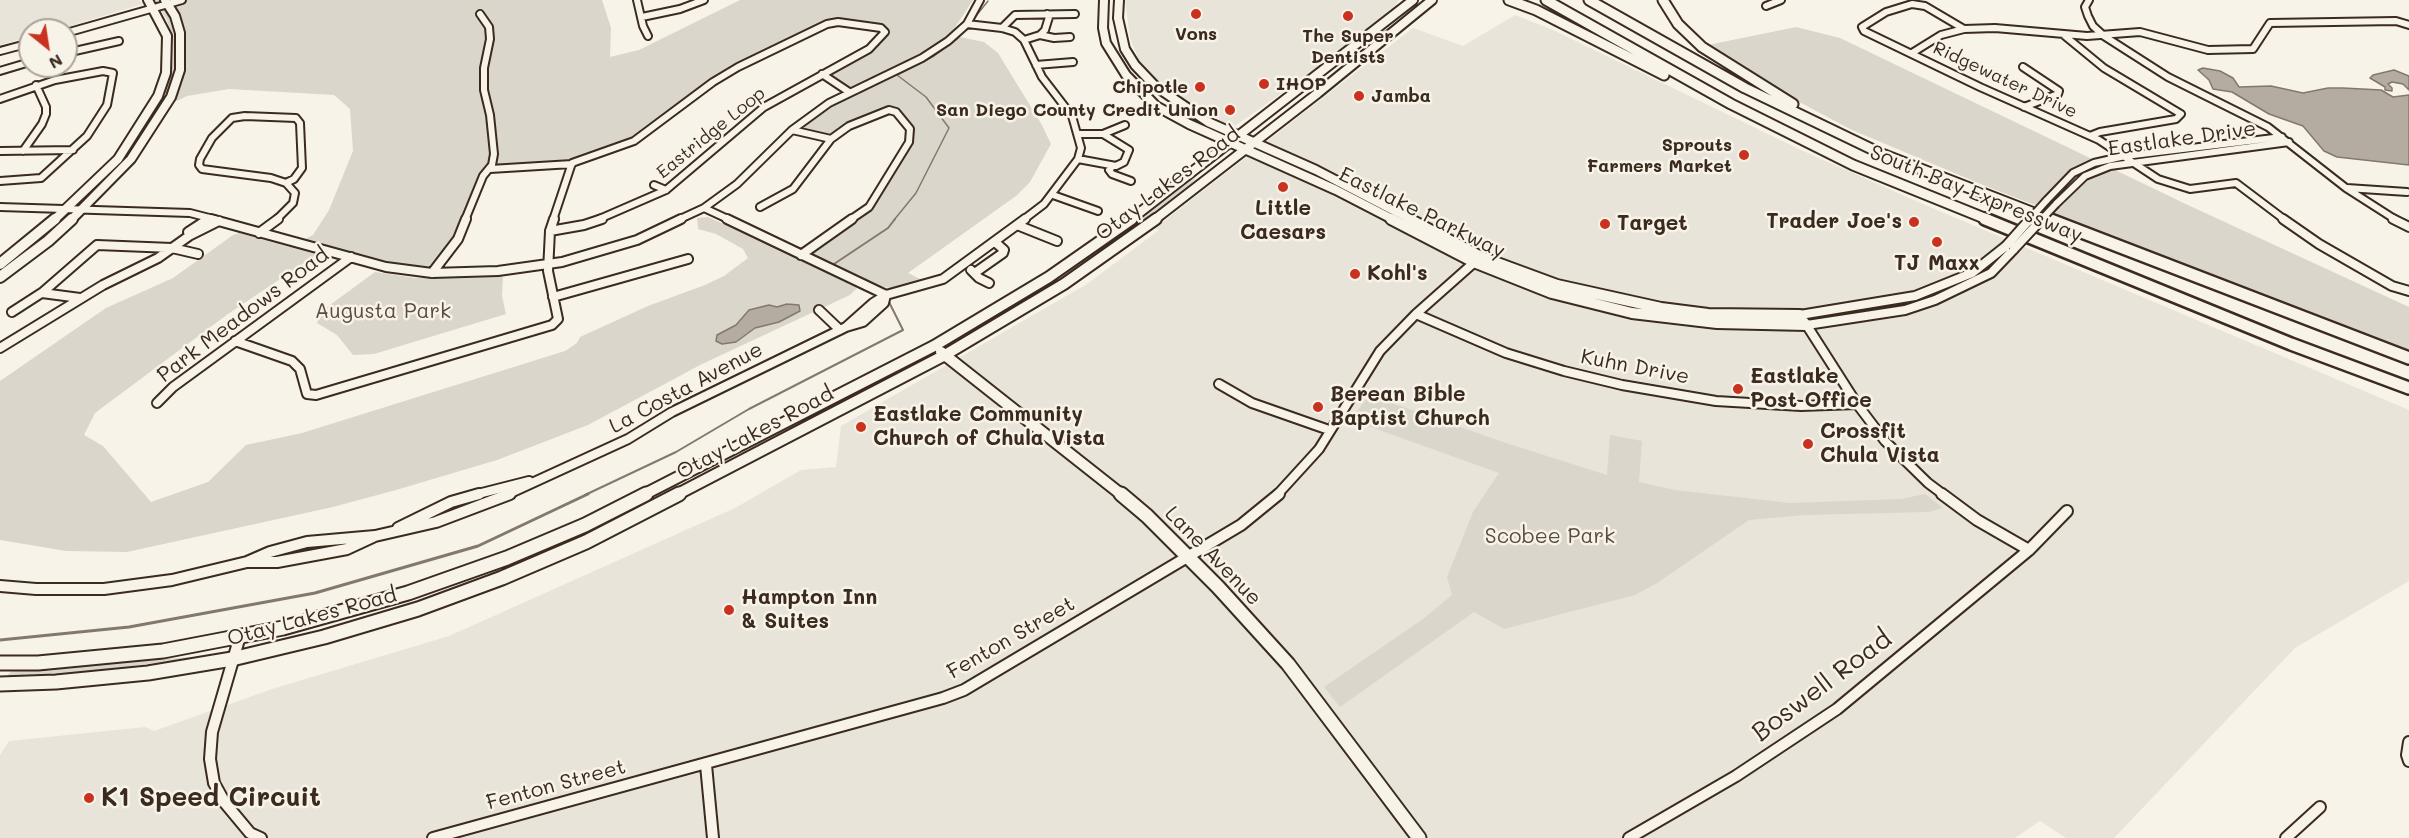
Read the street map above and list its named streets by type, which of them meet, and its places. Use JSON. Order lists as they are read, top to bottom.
{
  "streets": {
    "highway": ["South Bay Expressway"],
    "main road": ["Otay Lakes Road", "Eastlake Parkway", "Lane Avenue"],
    "street": [
      "Ridgewater Drive",
      "Eastridge Loop",
      "Eastlake Drive",
      "Park Meadows Road",
      "Kuhn Drive",
      "La Costa Avenue",
      "Fenton Street",
      "Boswell Road"
    ]
  },
  "crossings": [
    ["Ridgewater Drive", "Eastlake Drive"],
    ["Eastlake Drive", "Eastlake Parkway"],
    ["Otay Lakes Road", "Eastlake Parkway"],
    ["Otay Lakes Road", "Lane Avenue"],
    ["Eastlake Parkway", "Fenton Street"],
    ["Kuhn Drive", "Fenton Street"],
    ["Lane Avenue", "Fenton Street"]
  ],
  "parks": ["Augusta Park", "Scobee Park"],
  "places": [
    "Vons",
    "The Super Dentists",
    "IHOP",
    "Chipotle",
    "Jamba",
    "San Diego County Credit Union",
    "Sprouts Farmers Market",
    "Little Caesars",
    "Trader Joe's",
    "Target",
    "TJ Maxx",
    "Kohl's",
    "Eastlake Post Office",
    "Berean Bible Baptist Church",
    "Eastlake Community Church of Chula Vista",
    "Crossfit Chula Vista",
    "Hampton Inn & Suites",
    "K1 Speed Circuit"
  ],
  "north": "bottom right"
}
